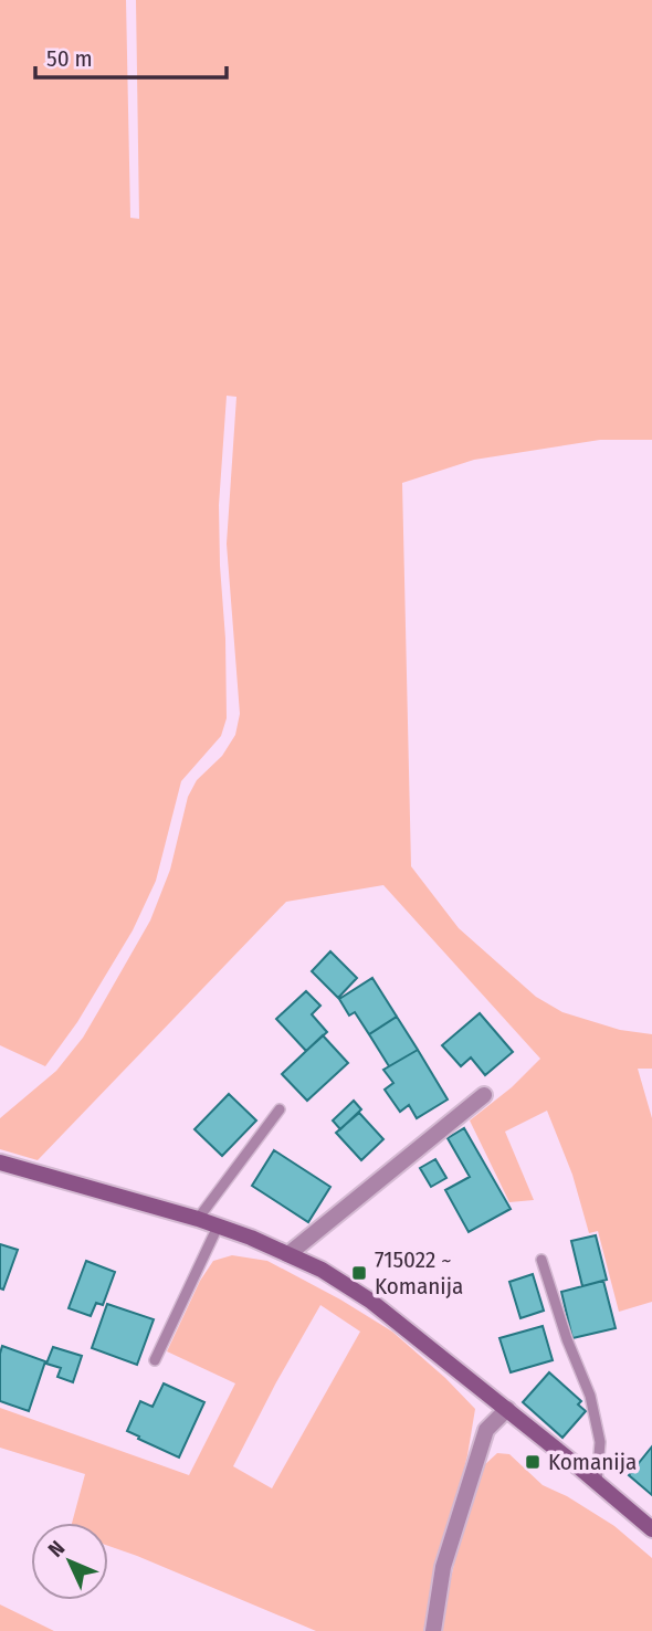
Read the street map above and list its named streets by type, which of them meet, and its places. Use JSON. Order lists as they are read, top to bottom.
{
  "places": {
    "transit": ["715022 ~ Komanija", "Komanija"]
  },
  "scale_bar": "50 m",
  "north": "top left"
}
